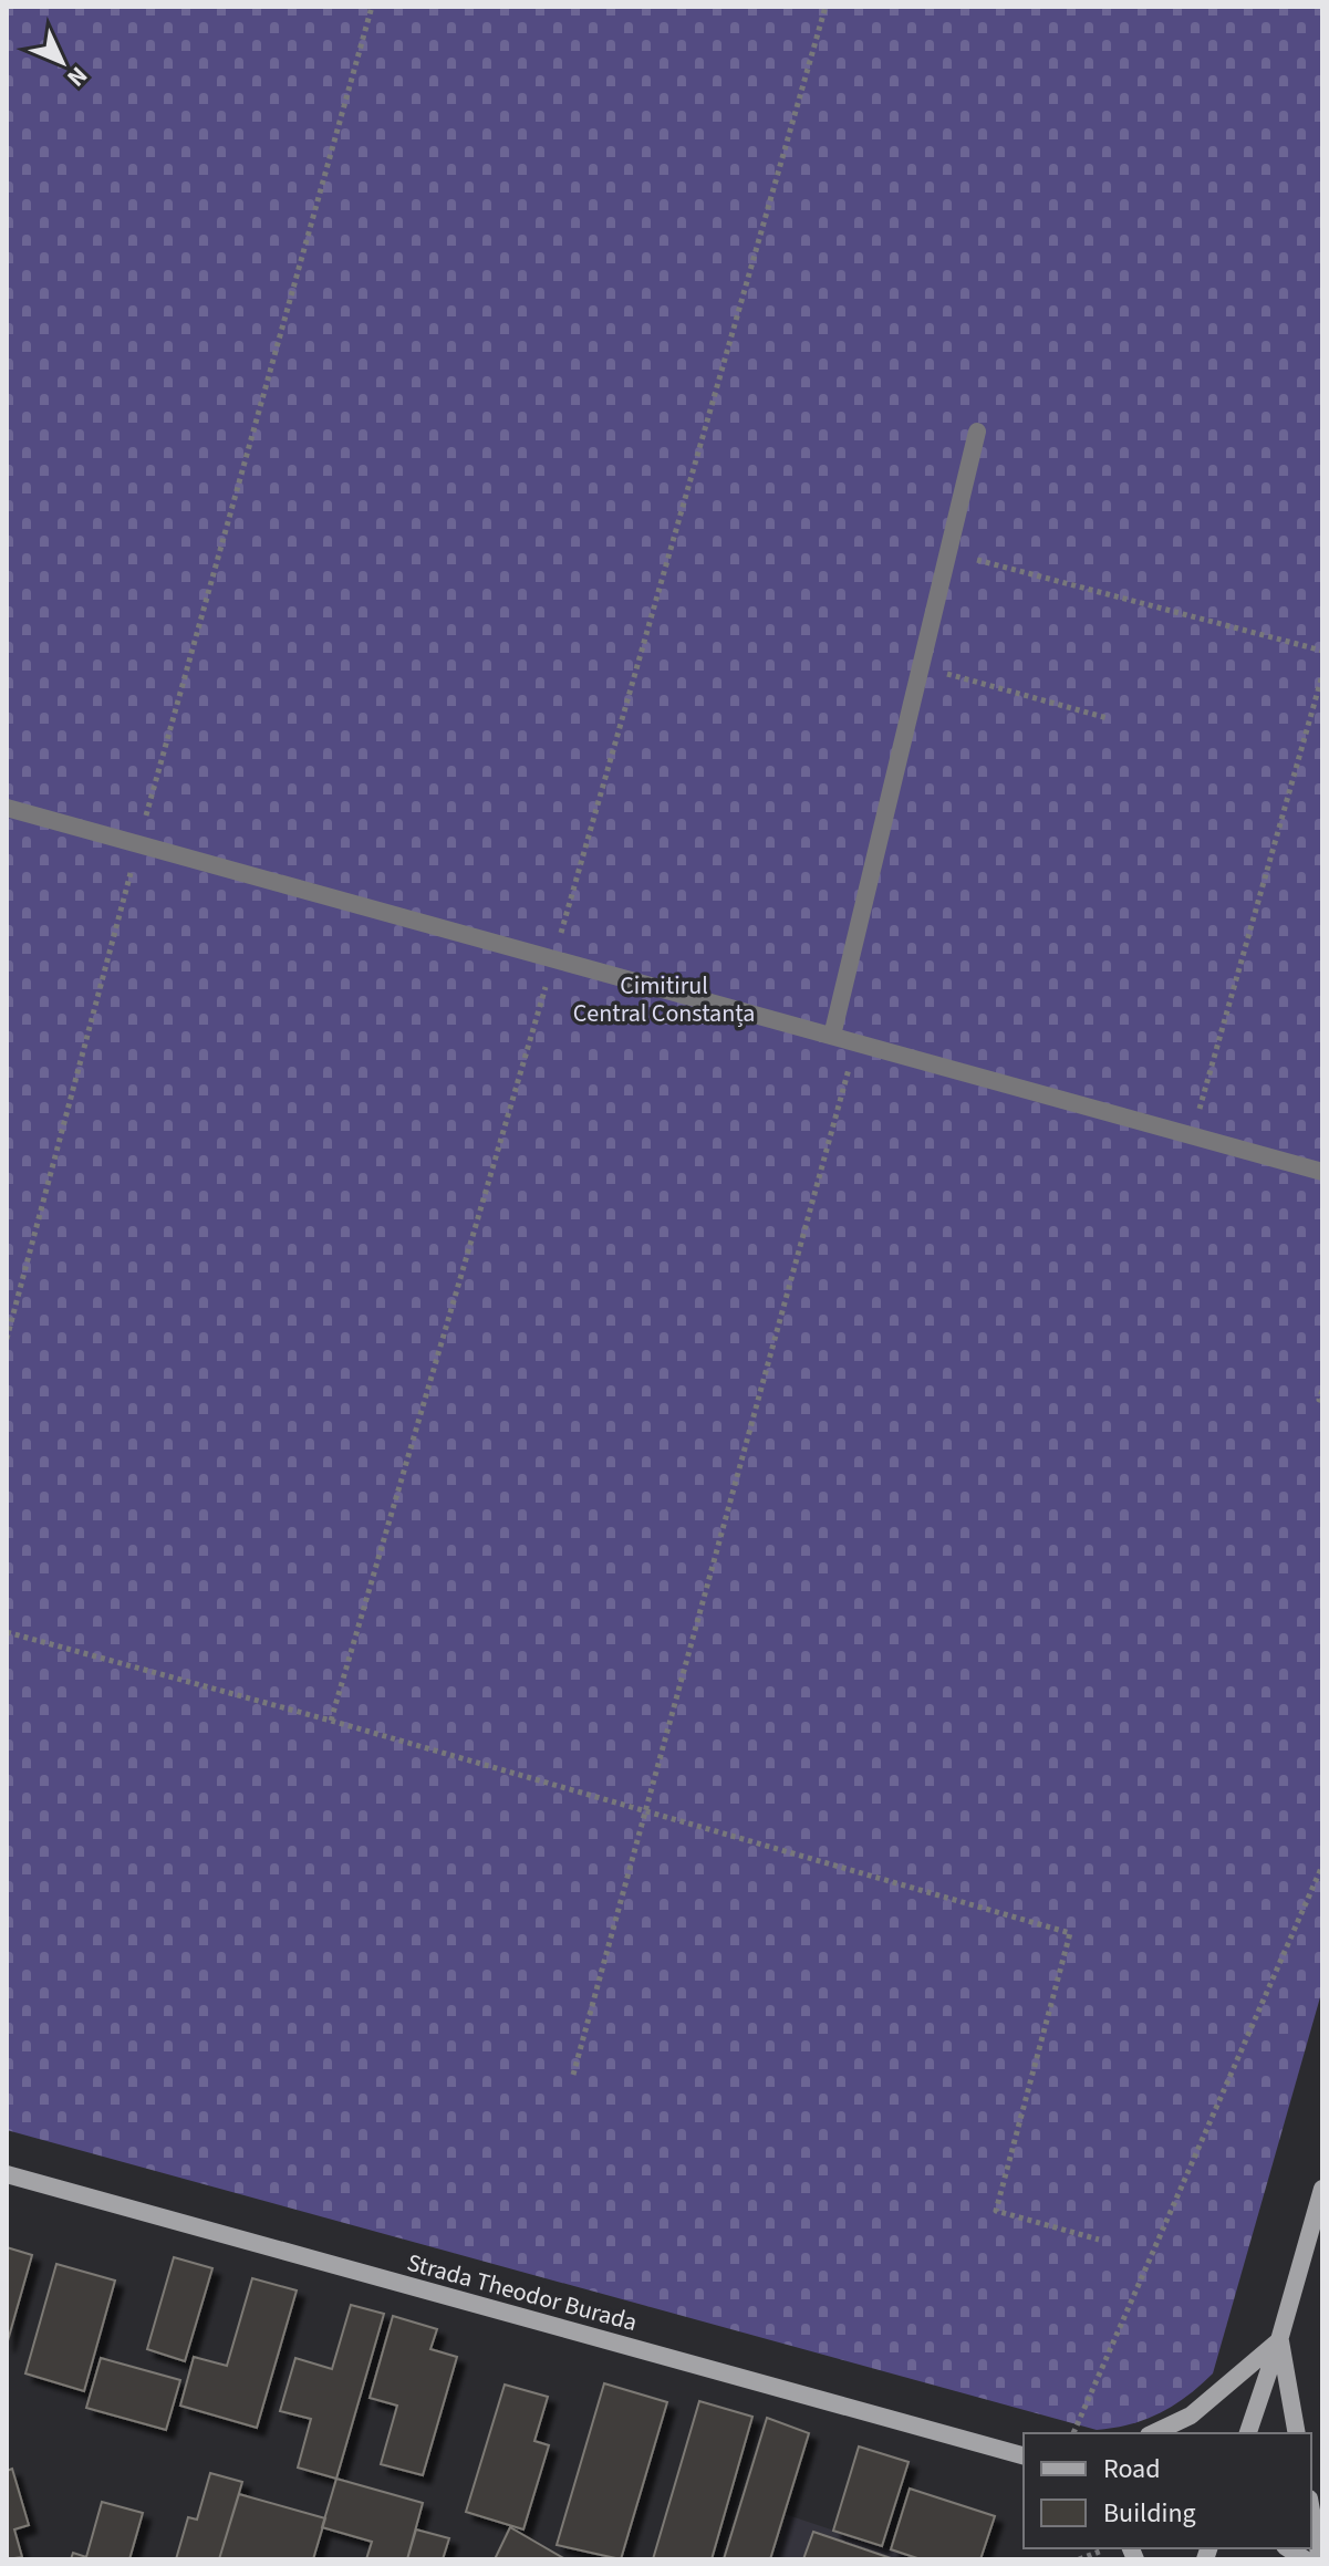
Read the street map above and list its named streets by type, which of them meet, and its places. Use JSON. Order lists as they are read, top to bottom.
{
  "streets": {
    "street": ["Strada Theodor Burada"]
  },
  "parks": ["Cimitirul Central Constanța"],
  "legend": ["Road", "Building"],
  "north": "bottom right"
}
